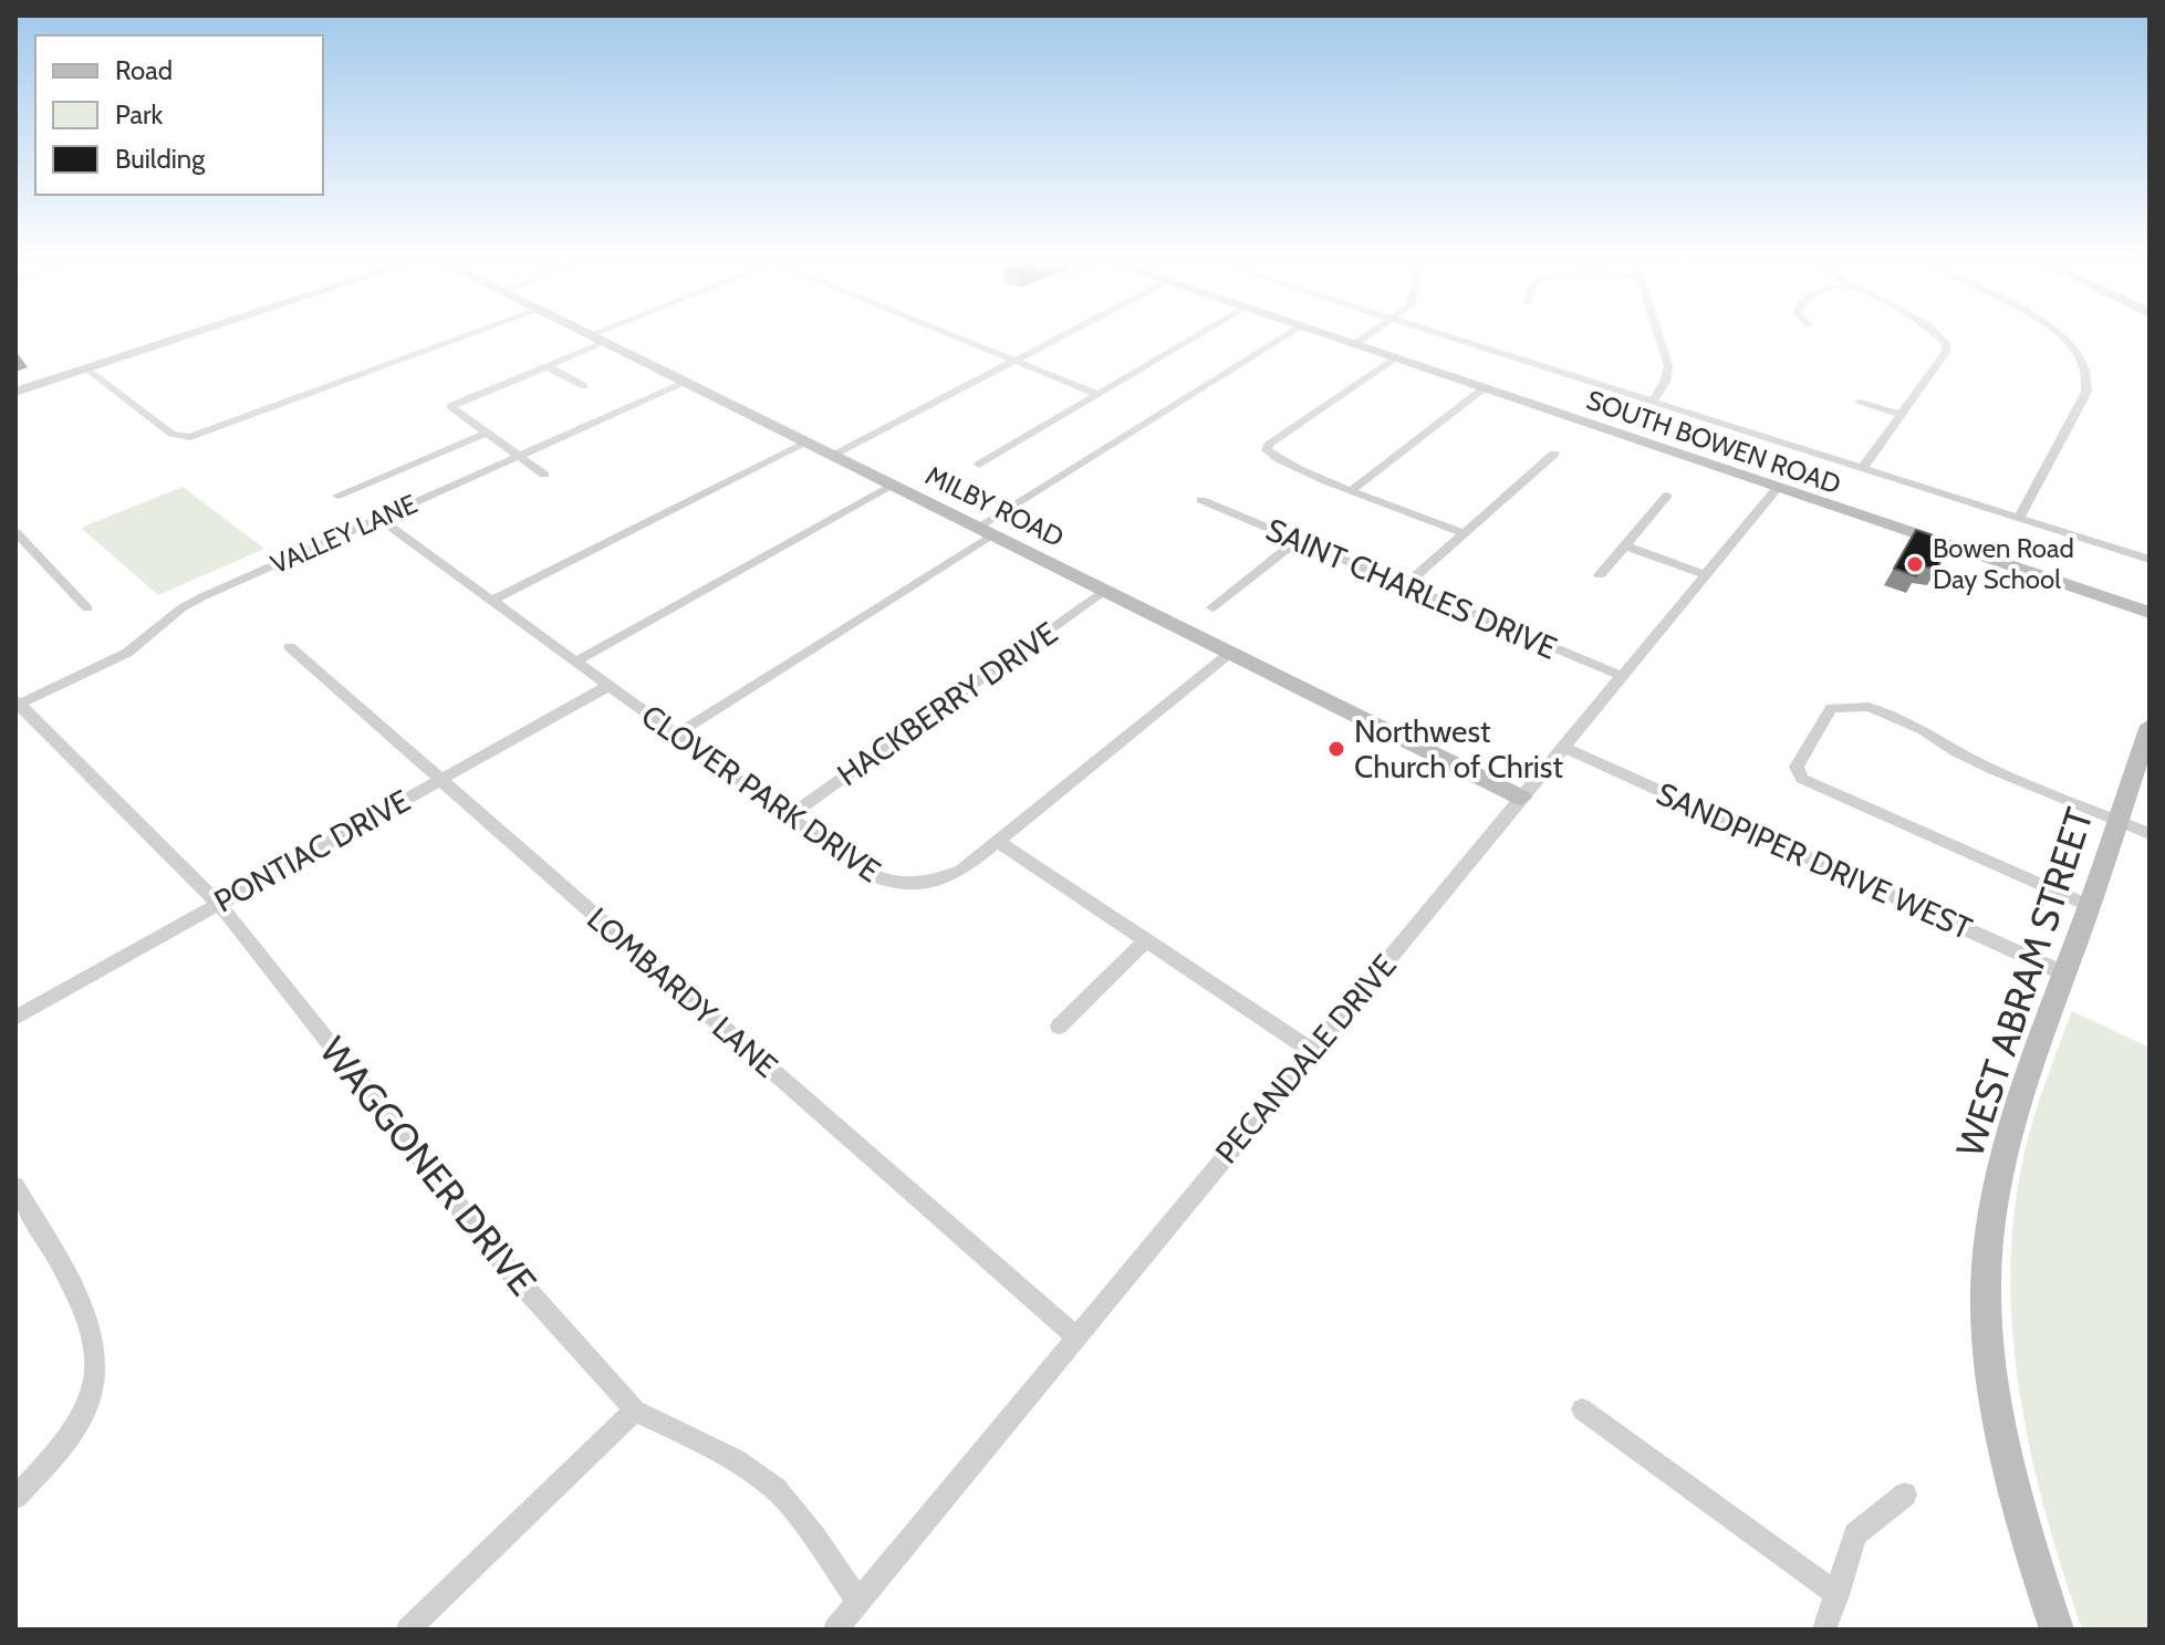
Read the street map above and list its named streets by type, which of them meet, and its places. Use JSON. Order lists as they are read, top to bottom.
{
  "streets": {
    "main road": ["SOUTH BOWEN ROAD", "MILBY ROAD", "WEST ABRAM STREET"],
    "street": [
      "VALLEY LANE",
      "SAINT CHARLES DRIVE",
      "HACKBERRY DRIVE",
      "CLOVER PARK DRIVE",
      "PONTIAC DRIVE",
      "SANDPIPER DRIVE WEST",
      "LOMBARDY LANE",
      "PECANDALE DRIVE",
      "WAGGONER DRIVE"
    ]
  },
  "crossings": [
    ["SOUTH BOWEN ROAD", "PECANDALE DRIVE"],
    ["MILBY ROAD", "VALLEY LANE"],
    ["MILBY ROAD", "HACKBERRY DRIVE"],
    ["MILBY ROAD", "CLOVER PARK DRIVE"],
    ["MILBY ROAD", "PECANDALE DRIVE"],
    ["VALLEY LANE", "CLOVER PARK DRIVE"],
    ["VALLEY LANE", "WAGGONER DRIVE"],
    ["SAINT CHARLES DRIVE", "PECANDALE DRIVE"],
    ["HACKBERRY DRIVE", "CLOVER PARK DRIVE"],
    ["CLOVER PARK DRIVE", "PONTIAC DRIVE"],
    ["PONTIAC DRIVE", "LOMBARDY LANE"],
    ["PONTIAC DRIVE", "WAGGONER DRIVE"],
    ["SANDPIPER DRIVE WEST", "WEST ABRAM STREET"],
    ["SANDPIPER DRIVE WEST", "PECANDALE DRIVE"],
    ["LOMBARDY LANE", "PECANDALE DRIVE"],
    ["PECANDALE DRIVE", "WAGGONER DRIVE"]
  ],
  "places": ["Bowen Road Day School", "Northwest Church of Christ"],
  "legend": ["Road", "Park", "Building"]
}
